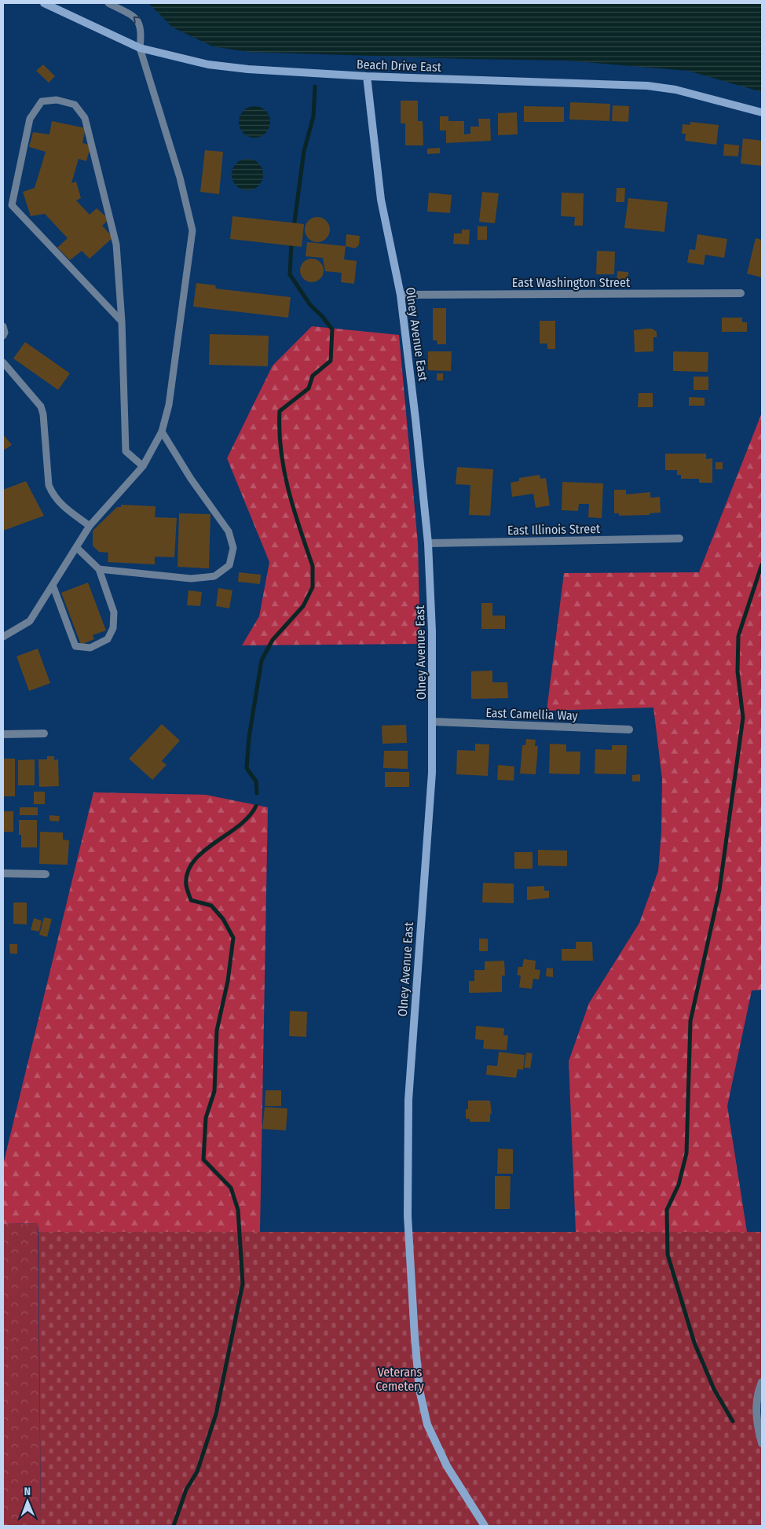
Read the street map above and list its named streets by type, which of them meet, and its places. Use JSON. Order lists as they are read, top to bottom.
{
  "streets": {
    "main road": ["Beach Drive East", "Olney Avenue East"],
    "street": ["East Washington Street", "East Illinois Street", "East Camellia Way"]
  },
  "crossings": [
    ["Beach Drive East", "Olney Avenue East"],
    ["East Washington Street", "Olney Avenue East"],
    ["Olney Avenue East", "East Illinois Street"],
    ["Olney Avenue East", "East Camellia Way"]
  ],
  "parks": ["Veterans Cemetery"],
  "north": "top"
}
